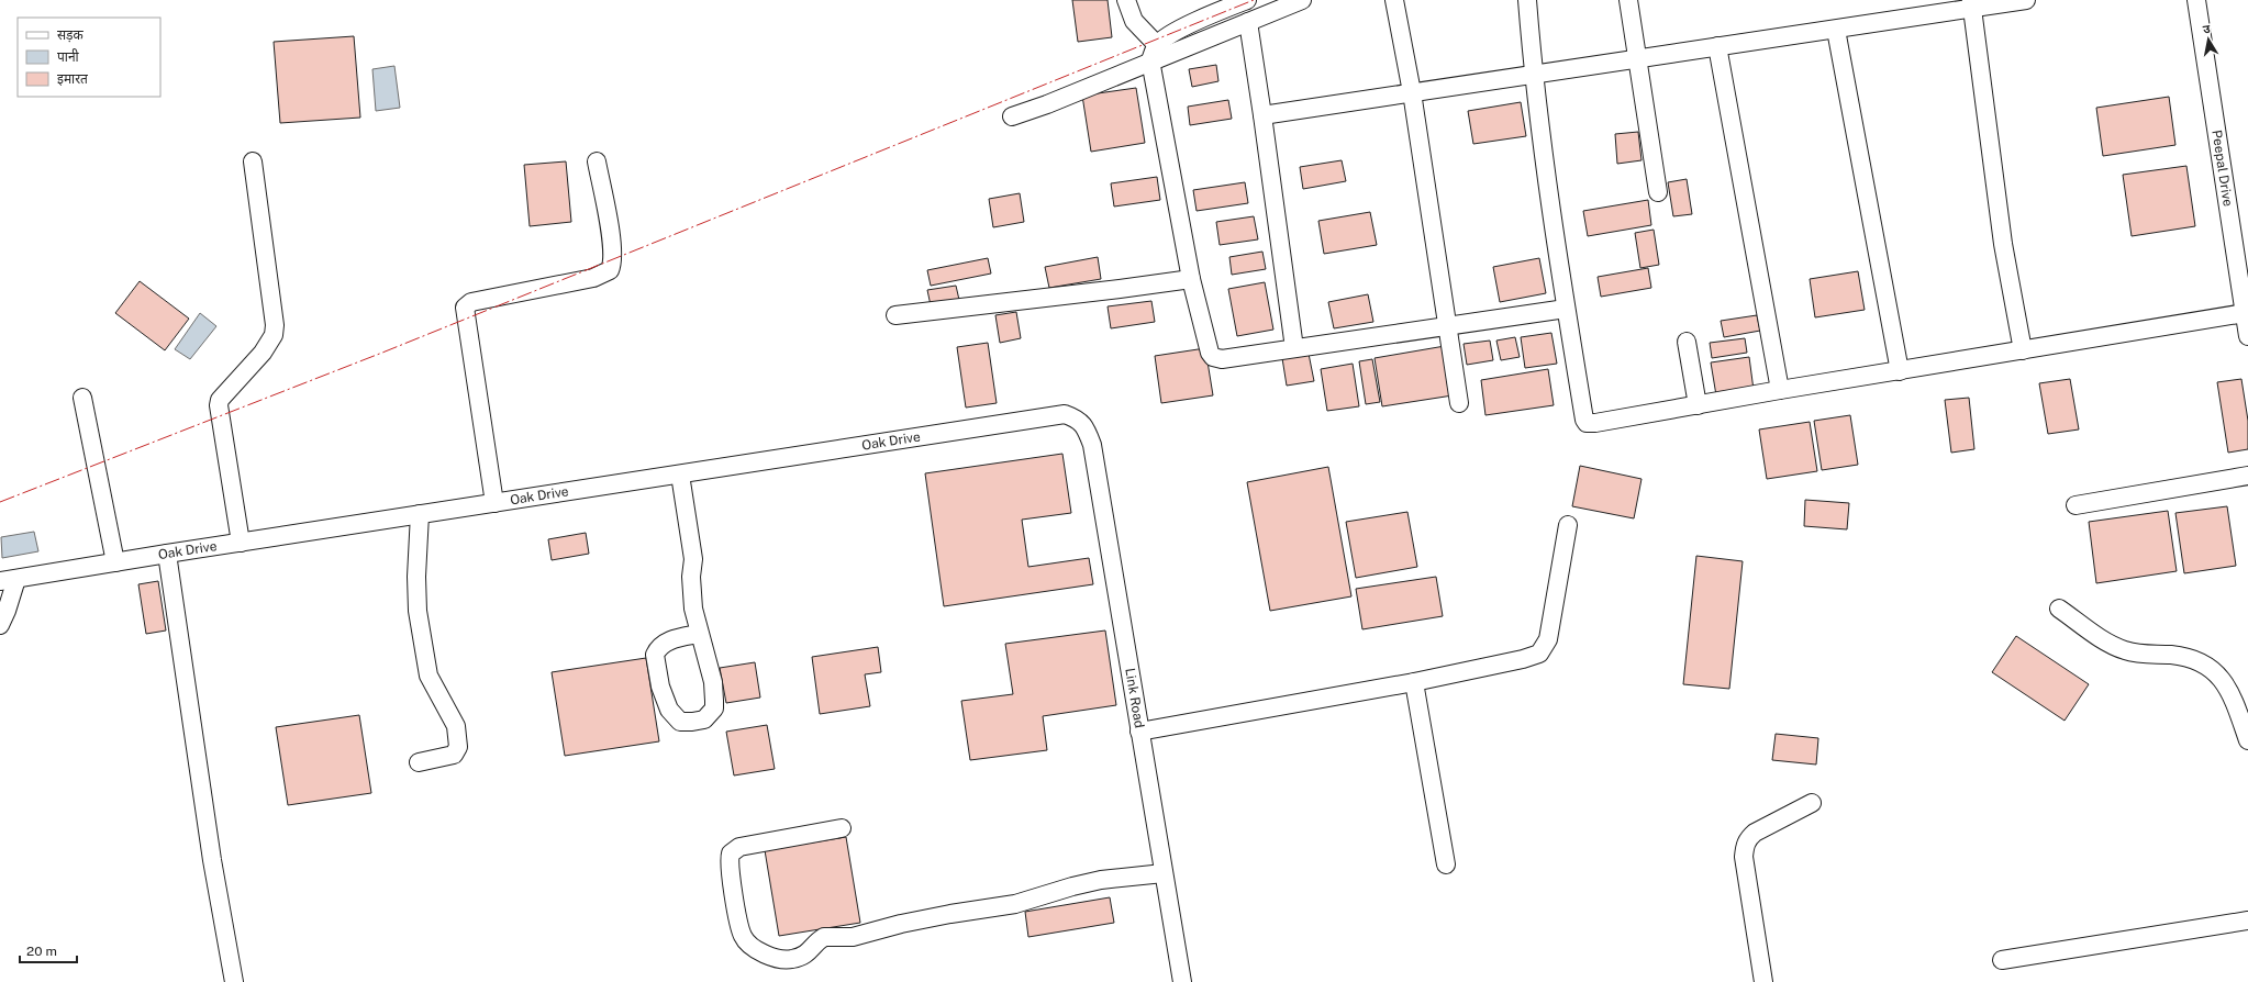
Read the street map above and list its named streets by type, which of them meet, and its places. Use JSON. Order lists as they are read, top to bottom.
{
  "streets": {
    "street": ["Peepal Drive", "Oak Drive", "Link Road"]
  },
  "crossings": [
    ["Oak Drive", "Link Road"]
  ],
  "legend": ["सड़क", "पानी", "इमारत"],
  "scale_bar": "20 m",
  "north": "top"
}
